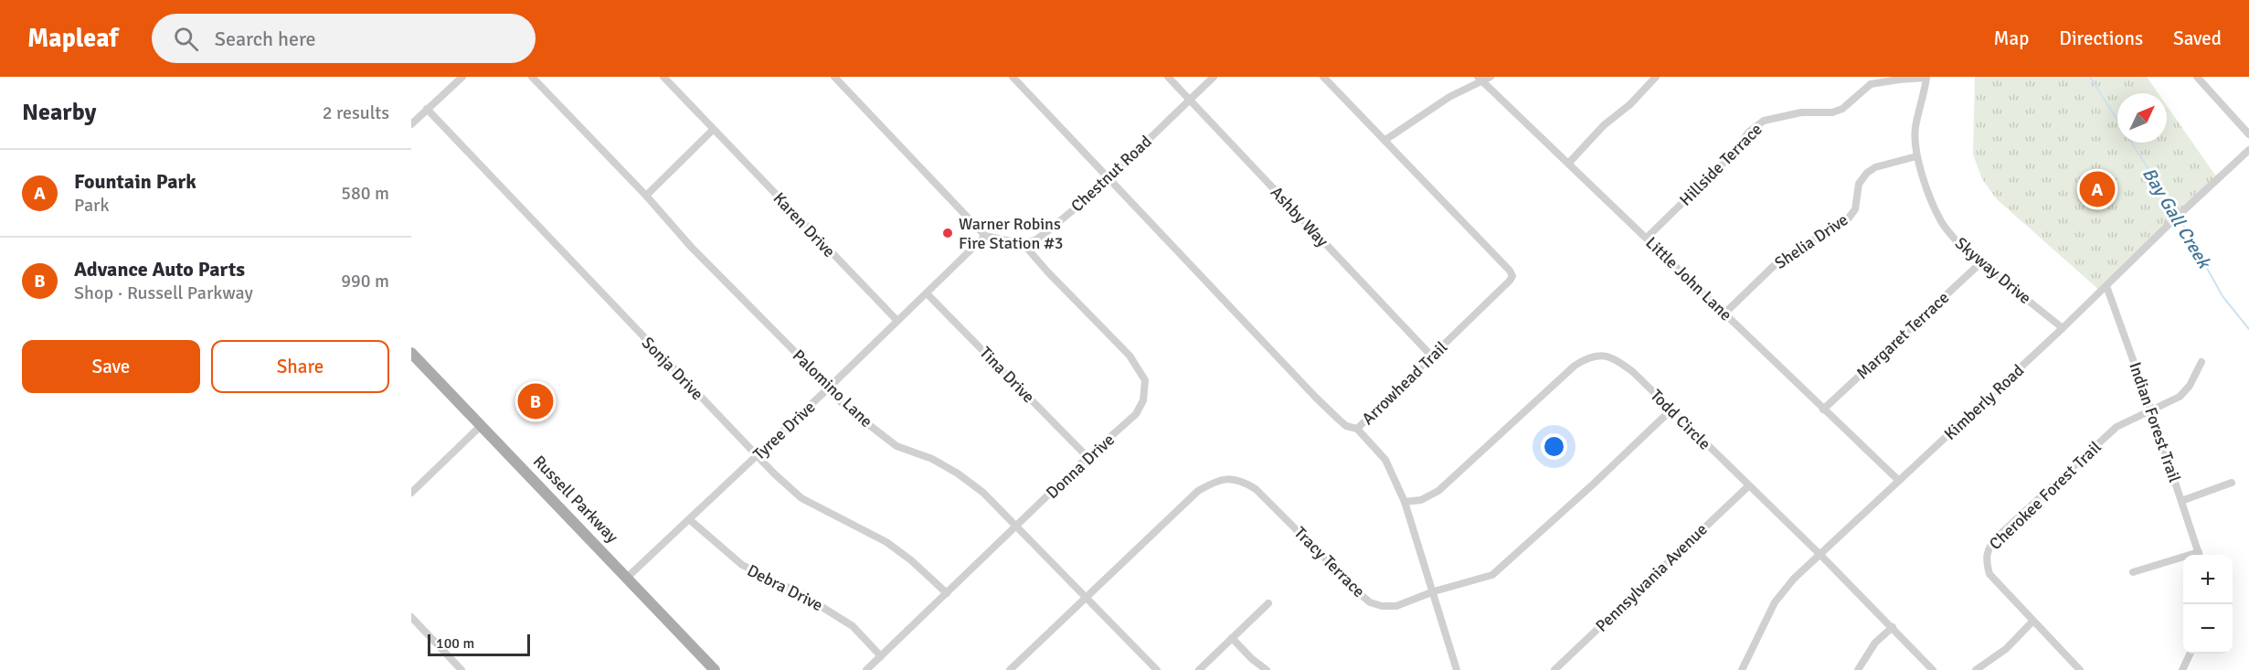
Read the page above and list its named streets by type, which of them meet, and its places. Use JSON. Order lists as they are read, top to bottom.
{
  "streets": {
    "main road": ["Russell Parkway"],
    "street": [
      "Hillside Terrace",
      "Chestnut Road",
      "Ashby Way",
      "Karen Drive",
      "Shelia Drive",
      "Skyway Drive",
      "Little John Lane",
      "Margaret Terrace",
      "Sonja Drive",
      "Tina Drive",
      "Arrowhead Trail",
      "Palomino Lane",
      "Kimberly Road",
      "Todd Circle",
      "Indian Forest Trail",
      "Tyree Drive",
      "Donna Drive",
      "Cherokee Forest Trail",
      "Tracy Terrace",
      "Pennsylvania Avenue",
      "Debra Drive"
    ]
  },
  "crossings": [
    ["Hillside Terrace", "Skyway Drive"],
    ["Hillside Terrace", "Little John Lane"],
    ["Chestnut Road", "Ashby Way"],
    ["Chestnut Road", "Arrowhead Trail"],
    ["Chestnut Road", "Donna Drive"],
    ["Ashby Way", "Arrowhead Trail"],
    ["Karen Drive", "Tyree Drive"],
    ["Shelia Drive", "Skyway Drive"],
    ["Shelia Drive", "Little John Lane"],
    ["Skyway Drive", "Margaret Terrace"],
    ["Skyway Drive", "Kimberly Road"],
    ["Little John Lane", "Margaret Terrace"],
    ["Little John Lane", "Kimberly Road"],
    ["Sonja Drive", "Tyree Drive"],
    ["Sonja Drive", "Donna Drive"],
    ["Tina Drive", "Tyree Drive"],
    ["Tina Drive", "Donna Drive"],
    ["Palomino Lane", "Tyree Drive"],
    ["Palomino Lane", "Donna Drive"],
    ["Palomino Lane", "Tracy Terrace"],
    ["Kimberly Road", "Todd Circle"],
    ["Kimberly Road", "Indian Forest Trail"],
    ["Todd Circle", "Tracy Terrace"],
    ["Todd Circle", "Pennsylvania Avenue"],
    ["Indian Forest Trail", "Cherokee Forest Trail"],
    ["Tyree Drive", "Russell Parkway"],
    ["Tyree Drive", "Debra Drive"],
    ["Donna Drive", "Debra Drive"]
  ],
  "water": ["Bay Gall Creek"],
  "places": ["Warner Robins Fire Station #3"],
  "scale_bar": "100 m",
  "north": "top right",
  "page": {
    "header": "Mapleaf",
    "search": "Search here",
    "nav": ["Map", "Directions", "Saved"],
    "heading": ["Nearby", "2 results"],
    "list": [
      {
        "mark": "A",
        "name": "Fountain Park",
        "note": "Park",
        "value": "580 m"
      },
      {
        "mark": "B",
        "name": "Advance Auto Parts",
        "note": "Shop · Russell Parkway",
        "value": "990 m"
      }
    ],
    "pins": ["A", "B"],
    "buttons": ["Save", "Share"],
    "map_buttons": ["+", "−"],
    "scale": "100 m"
  }
}
